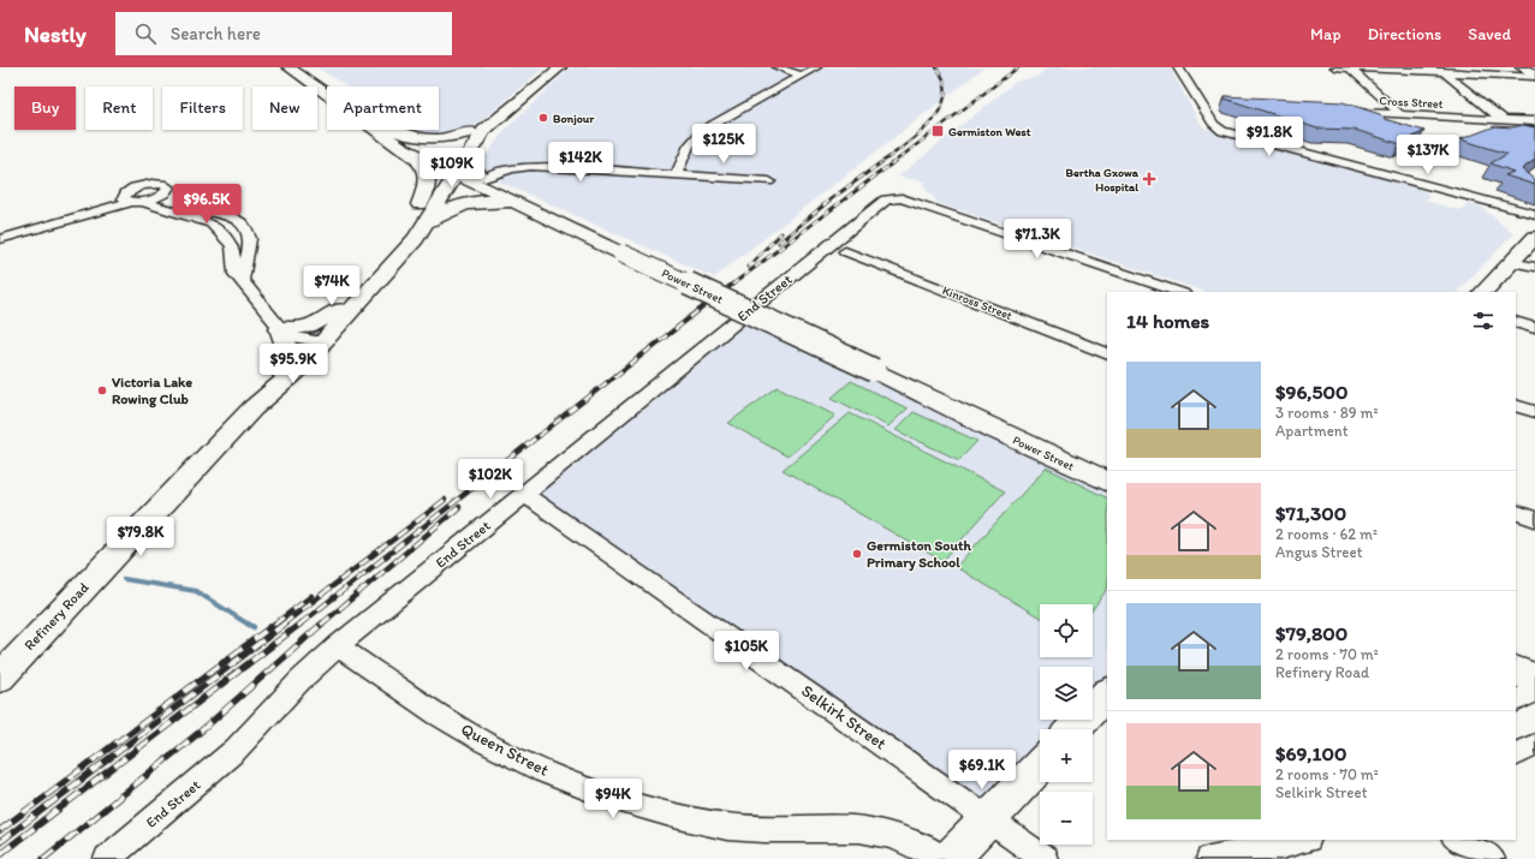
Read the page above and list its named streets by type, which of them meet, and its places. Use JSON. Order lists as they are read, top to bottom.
{
  "streets": {
    "main road": ["Power Street", "Refinery Road"],
    "street": [
      "Cross Street",
      "End Street",
      "Kinross Street",
      "Selkirk Street",
      "Queen Street"
    ]
  },
  "crossings": [
    ["Power Street", "Refinery Road"],
    ["End Street", "Selkirk Street"],
    ["End Street", "Queen Street"]
  ],
  "places": {
    "other": ["Bonjour", "Victoria Lake Rowing Club", "Germiston South Primary School"],
    "transit": ["Germiston West"],
    "health": ["Bertha Gxowa Hospital"]
  },
  "page": {
    "header": "Nestly",
    "search": "Search here",
    "nav": ["Map", "Directions", "Saved"],
    "chip": [
      "Buy",
      "Rent",
      "Filters",
      "New",
      "Apartment"
    ],
    "price": [
      "$91.8K",
      "$125K",
      "$137K",
      "$142K",
      "$109K",
      "$96.5K",
      "$71.3K",
      "$74K",
      "$95.9K",
      "$102K",
      "$79.8K",
      "$105K",
      "$69.1K",
      "$94K"
    ],
    "heading": "14 homes",
    "list": [
      {
        "name": "$96,500",
        "note": "3 rooms · 89 m² · Apartment"
      },
      {
        "name": "$71,300",
        "note": "2 rooms · 62 m² · Angus Street"
      },
      {
        "name": "$79,800",
        "note": "2 rooms · 70 m² · Refinery Road"
      },
      {
        "name": "$69,100",
        "note": "2 rooms · 70 m² · Selkirk Street"
      }
    ],
    "map_buttons": ["+", "−"]
  }
}
